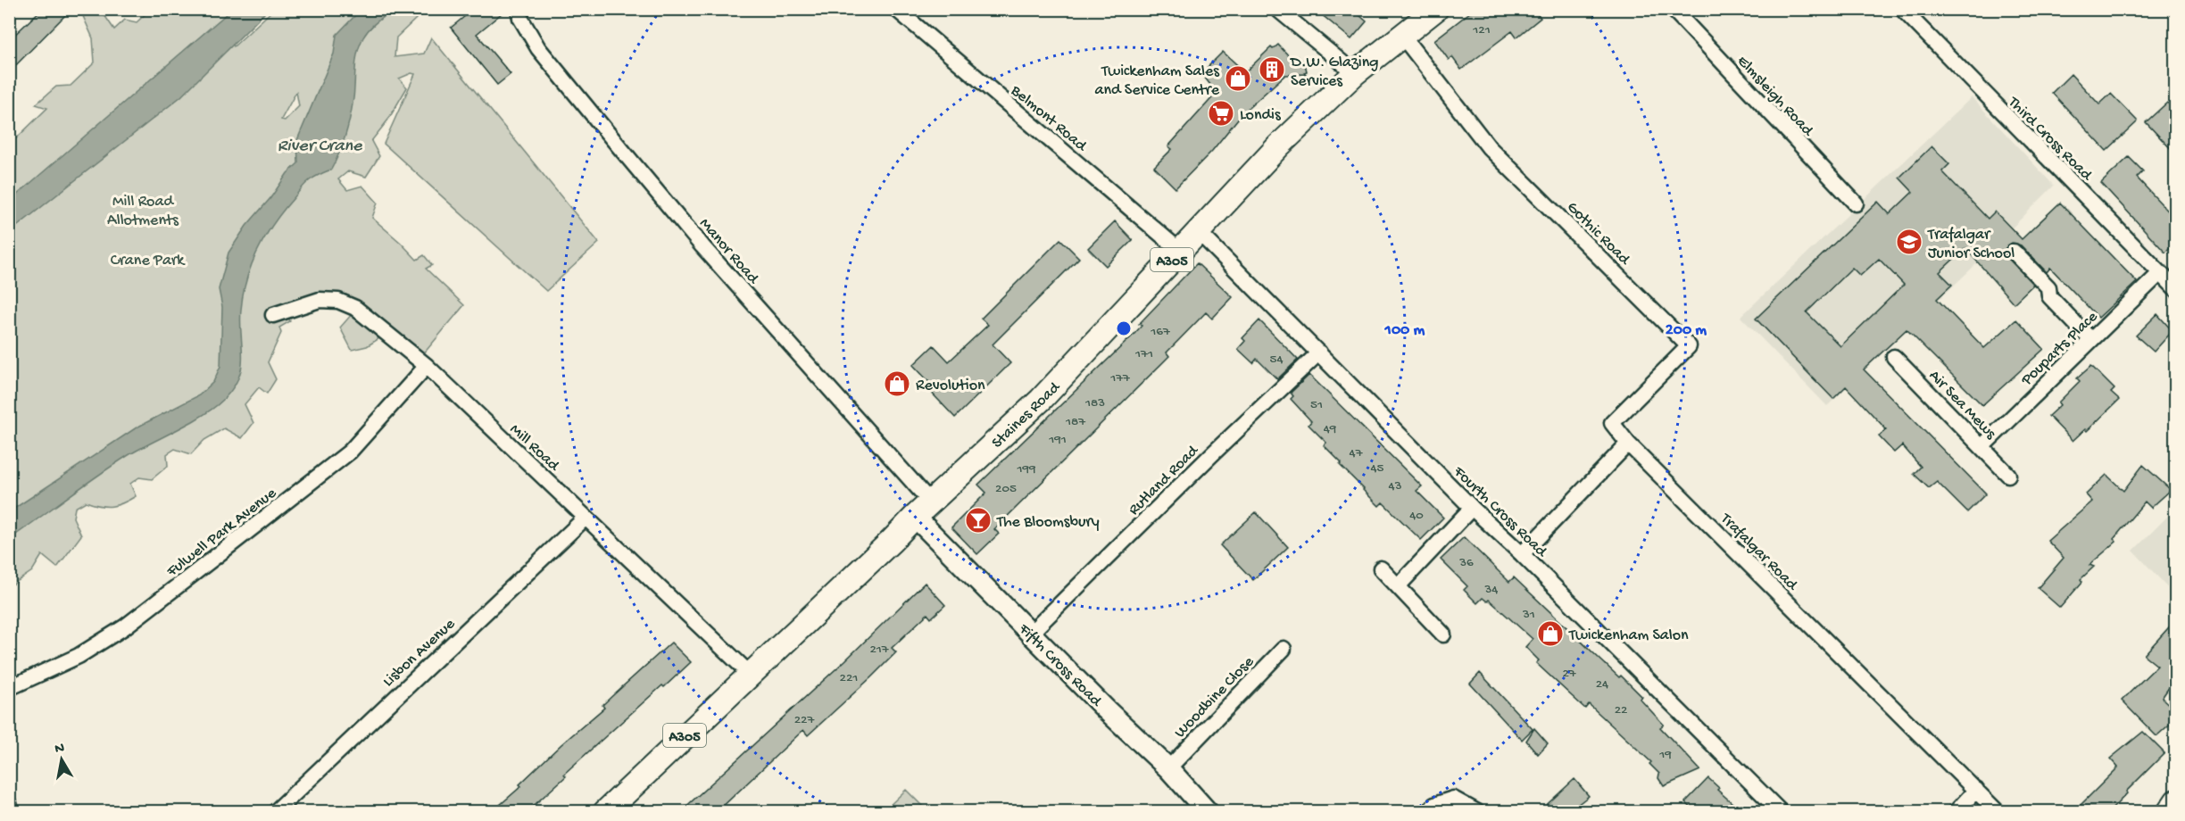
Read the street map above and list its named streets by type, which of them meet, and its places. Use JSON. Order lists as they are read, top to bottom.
{
  "streets": {
    "main road": ["A305", "Staines Road"],
    "street": [
      "Elmsleigh Road",
      "Belmont Road",
      "Third Cross Road",
      "Gothic Road",
      "Manor Road",
      "Pouparts Place",
      "Air Sea Mews",
      "Mill Road",
      "Rutland Road",
      "Fourth Cross Road",
      "Fulwell Park Avenue",
      "Trafalgar Road",
      "Lisbon Avenue",
      "Fifth Cross Road",
      "Woodbine Close"
    ]
  },
  "crossings": [
    ["Belmont Road", "Staines Road"],
    ["Third Cross Road", "Pouparts Place"],
    ["Gothic Road", "Staines Road"],
    ["Gothic Road", "Trafalgar Road"],
    ["Manor Road", "Staines Road"],
    ["Manor Road", "Fifth Cross Road"],
    ["Pouparts Place", "Air Sea Mews"],
    ["Staines Road", "Mill Road"],
    ["Staines Road", "Fourth Cross Road"],
    ["Staines Road", "Fifth Cross Road"],
    ["Mill Road", "Fulwell Park Avenue"],
    ["Mill Road", "Lisbon Avenue"],
    ["Rutland Road", "Fourth Cross Road"],
    ["Rutland Road", "Fifth Cross Road"],
    ["Fifth Cross Road", "Woodbine Close"]
  ],
  "water": ["River Crane"],
  "parks": ["Mill Road Allotments", "Crane Park"],
  "places": {
    "building": ["D.W. Glazing Services"],
    "shop": ["Twickenham Sales and Service Centre", "Revolution", "Twickenham Salon"],
    "supermarket": ["Londis"],
    "school or university": ["Trafalgar Junior School"],
    "bar": ["The Bloomsbury"]
  },
  "house_numbers": [
    "121",
    "167",
    "171",
    "54",
    "177",
    "183",
    "51",
    "187",
    "49",
    "191",
    "47",
    "45",
    "199",
    "43",
    "205",
    "40",
    "36",
    "34",
    "31",
    "217",
    "27",
    "221",
    "24",
    "22",
    "227",
    "19"
  ],
  "north": "top",
  "rings": ["100 m", "200 m"]
}
